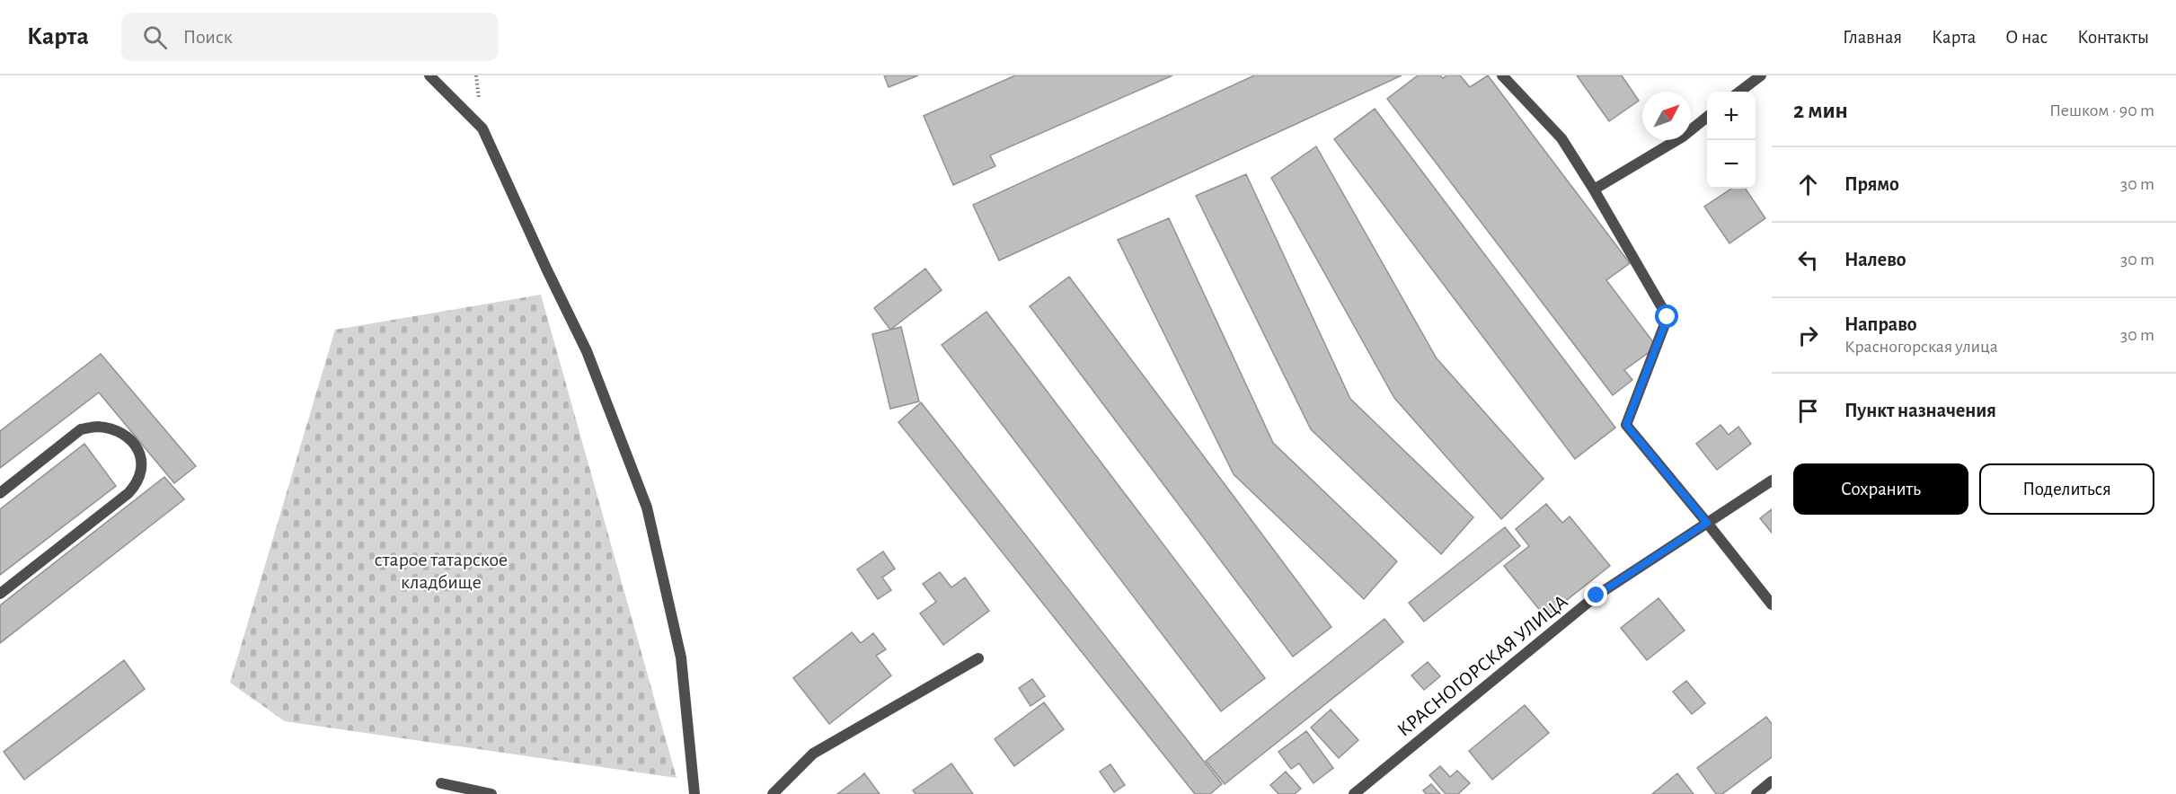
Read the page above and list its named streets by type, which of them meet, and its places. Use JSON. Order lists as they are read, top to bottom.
{
  "streets": {
    "street": ["КРАСНОГОРСКАЯ УЛИЦА"]
  },
  "parks": ["старое татарское кладбище"],
  "north": "top right",
  "page": {
    "header": "Карта",
    "search": "Поиск",
    "nav": [
      "Главная",
      "Карта",
      "О нас",
      "Контакты"
    ],
    "heading": ["2 мин", "Пешком · 90 m"],
    "map_buttons": ["+", "−"],
    "list": [
      ["Прямо", "30 m"],
      ["Налево", "30 m"],
      ["Направо", "Красногорская улица", "30 m"],
      "Пункт назначения"
    ],
    "buttons": ["Сохранить", "Поделиться"]
  }
}
